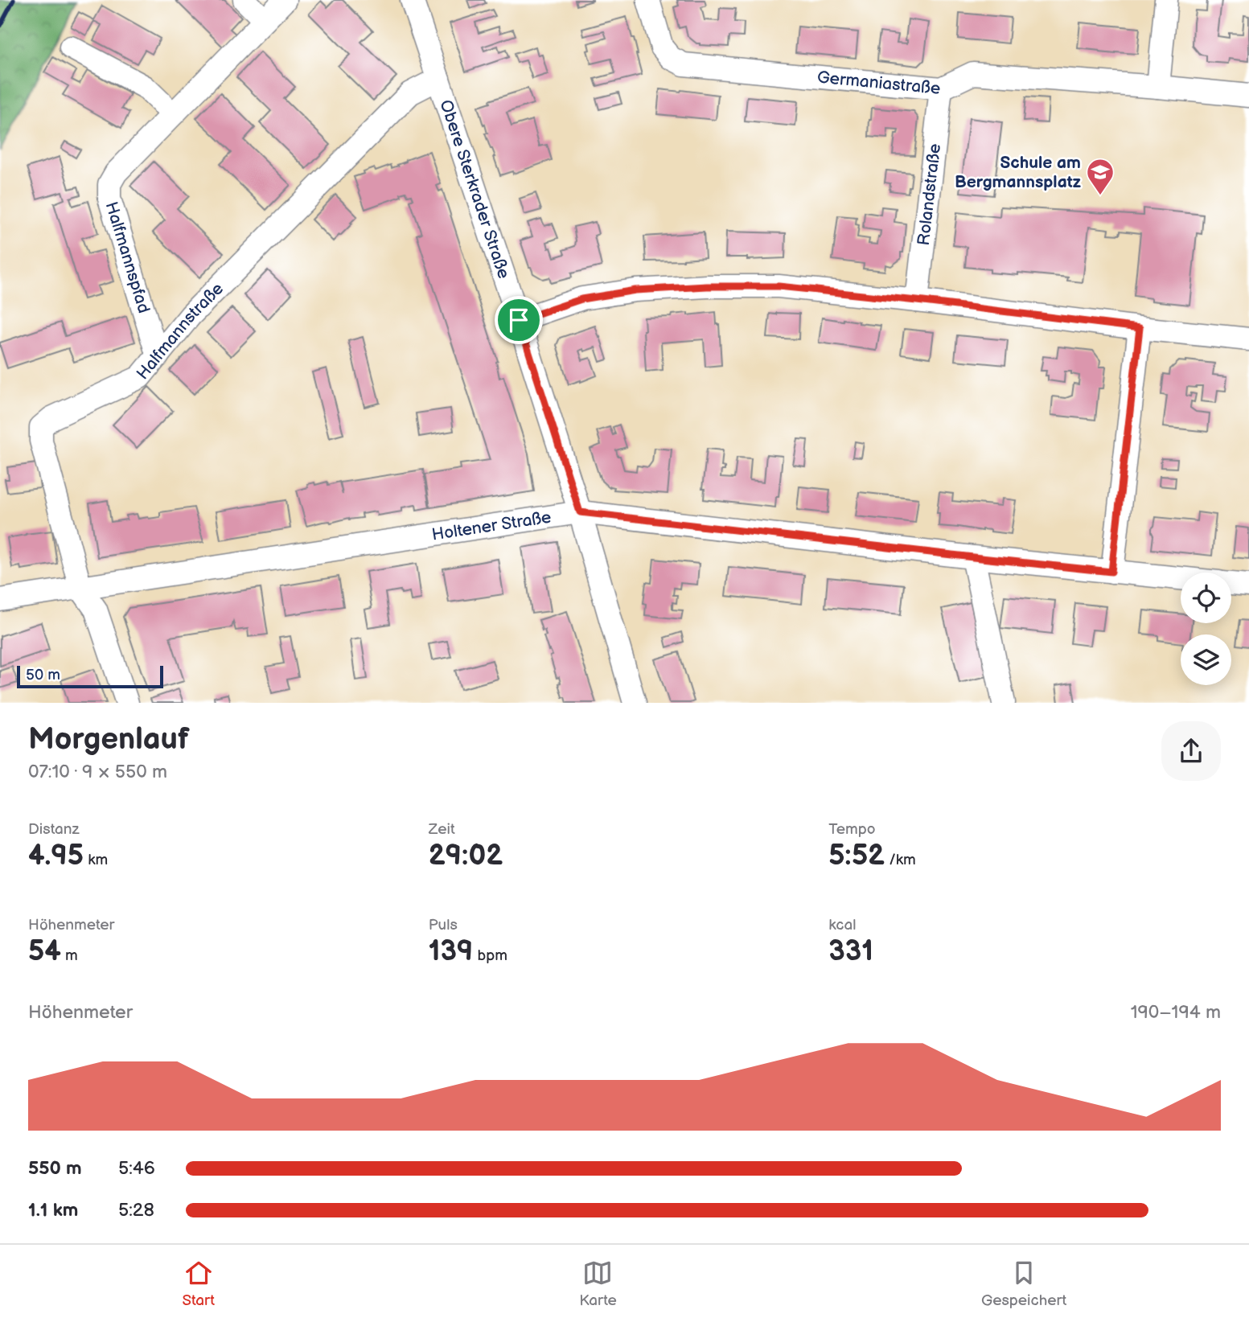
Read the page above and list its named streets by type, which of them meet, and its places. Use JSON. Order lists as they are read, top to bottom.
{
  "streets": {
    "street": [
      "Germaniastraße",
      "Obere Sterkrader Straße",
      "Rolandstraße",
      "Halfmannspfad",
      "Halfmannstraße",
      "Holtener Straße"
    ]
  },
  "crossings": [
    ["Germaniastraße", "Rolandstraße"],
    ["Obere Sterkrader Straße", "Halfmannstraße"],
    ["Obere Sterkrader Straße", "Holtener Straße"],
    ["Halfmannspfad", "Halfmannstraße"],
    ["Halfmannstraße", "Holtener Straße"]
  ],
  "places": {
    "school or university": ["Schule am Bergmannsplatz"]
  },
  "scale_bar": "50 m",
  "page": {
    "scale": "50 m",
    "heading": ["Morgenlauf", "07:10 · 9 × 550 m"],
    "stats": [
      ["Distanz", "4.95 km"],
      ["Zeit", "29:02"],
      ["Tempo", "5:52 /km"],
      ["Höhenmeter", "54 m"],
      ["Puls", "139 bpm"],
      ["kcal", "331"]
    ],
    "chart": ["Höhenmeter", "190–194 m"],
    "list": [
      {
        "name": "550 m",
        "note": "5:46"
      },
      {
        "name": "1.1 km",
        "note": "5:28"
      }
    ],
    "tabs": ["Start", "Karte", "Gespeichert"]
  }
}
